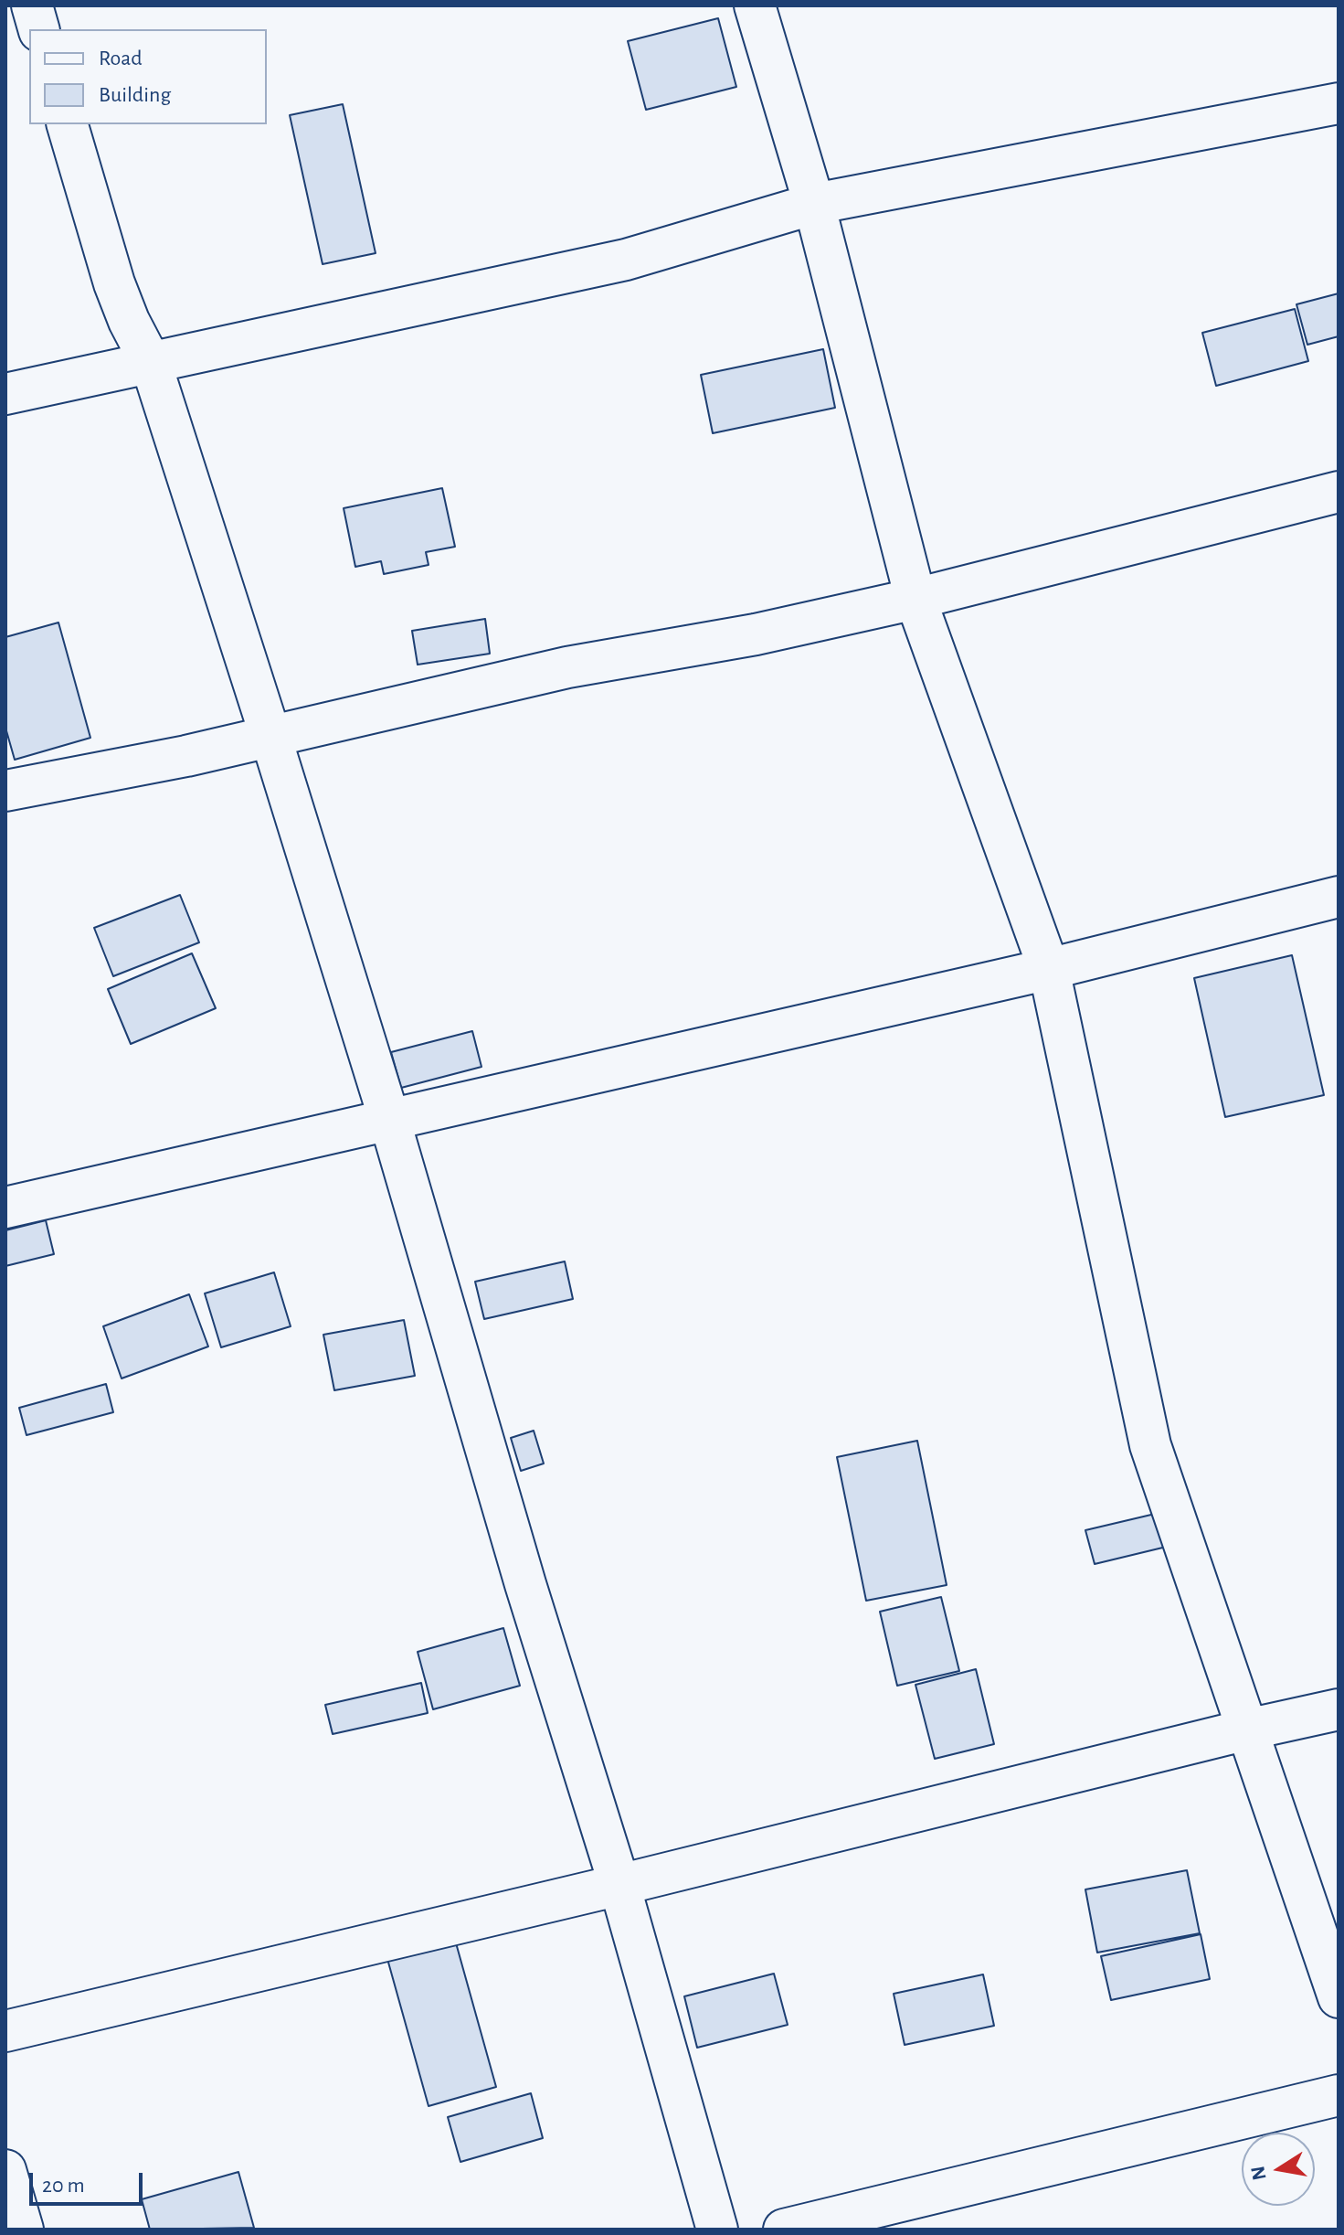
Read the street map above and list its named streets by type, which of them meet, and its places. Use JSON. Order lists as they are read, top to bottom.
{
  "legend": ["Road", "Building"],
  "scale_bar": "20 m",
  "north": "left"
}
